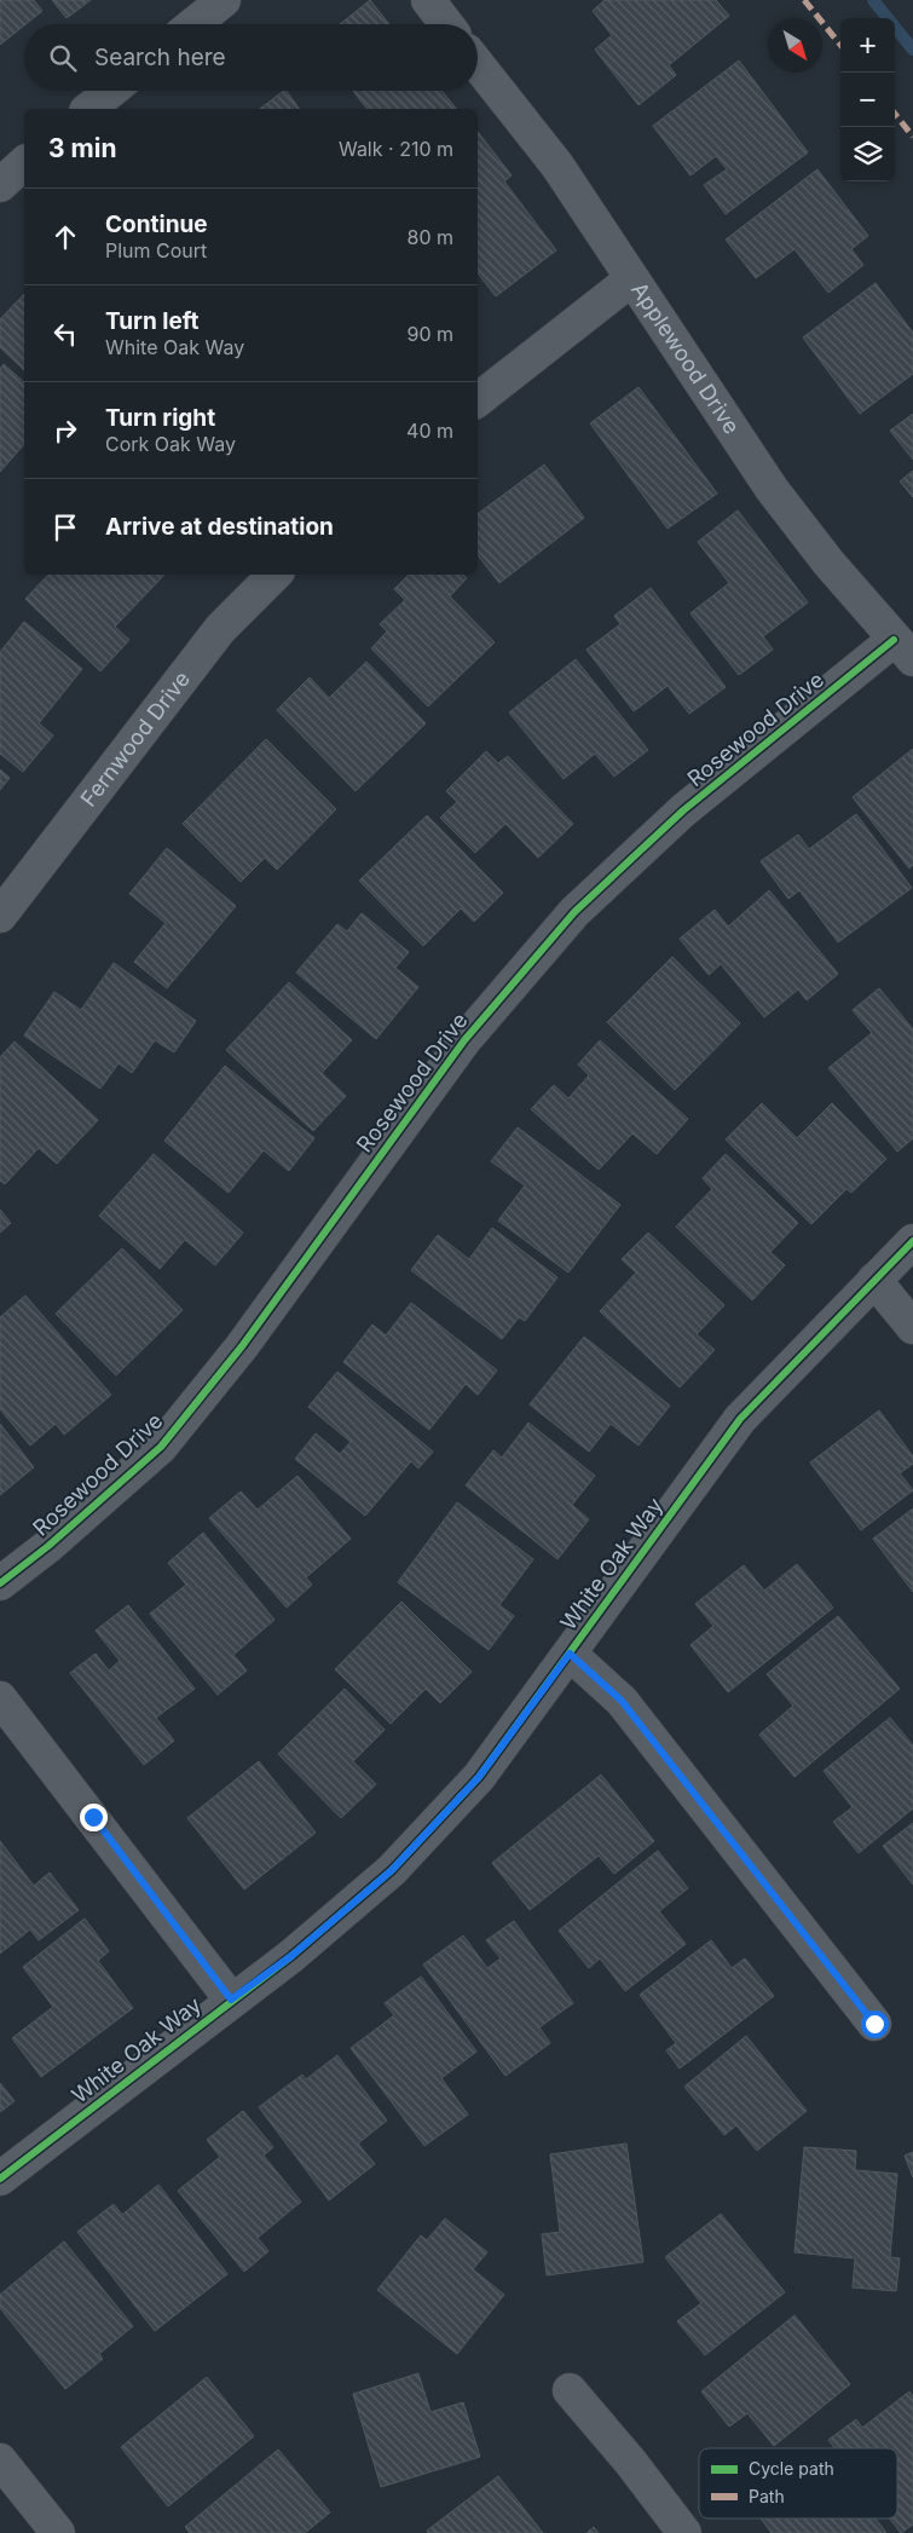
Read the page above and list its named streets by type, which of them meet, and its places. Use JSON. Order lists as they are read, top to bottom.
{
  "streets": {
    "street": [
      "Applewood Drive",
      "Rosewood Drive",
      "Fernwood Drive",
      "White Oak Way"
    ]
  },
  "crossings": [
    ["Applewood Drive", "Rosewood Drive"]
  ],
  "legend": ["Cycle path", "Path"],
  "north": "bottom right",
  "page": {
    "map_buttons": ["+", "−"],
    "search": "Search here",
    "heading": ["3 min", "Walk · 210 m"],
    "list": [
      ["Continue", "Plum Court", "80 m"],
      ["Turn left", "White Oak Way", "90 m"],
      ["Turn right", "Cork Oak Way", "40 m"],
      "Arrive at destination"
    ]
  }
}
